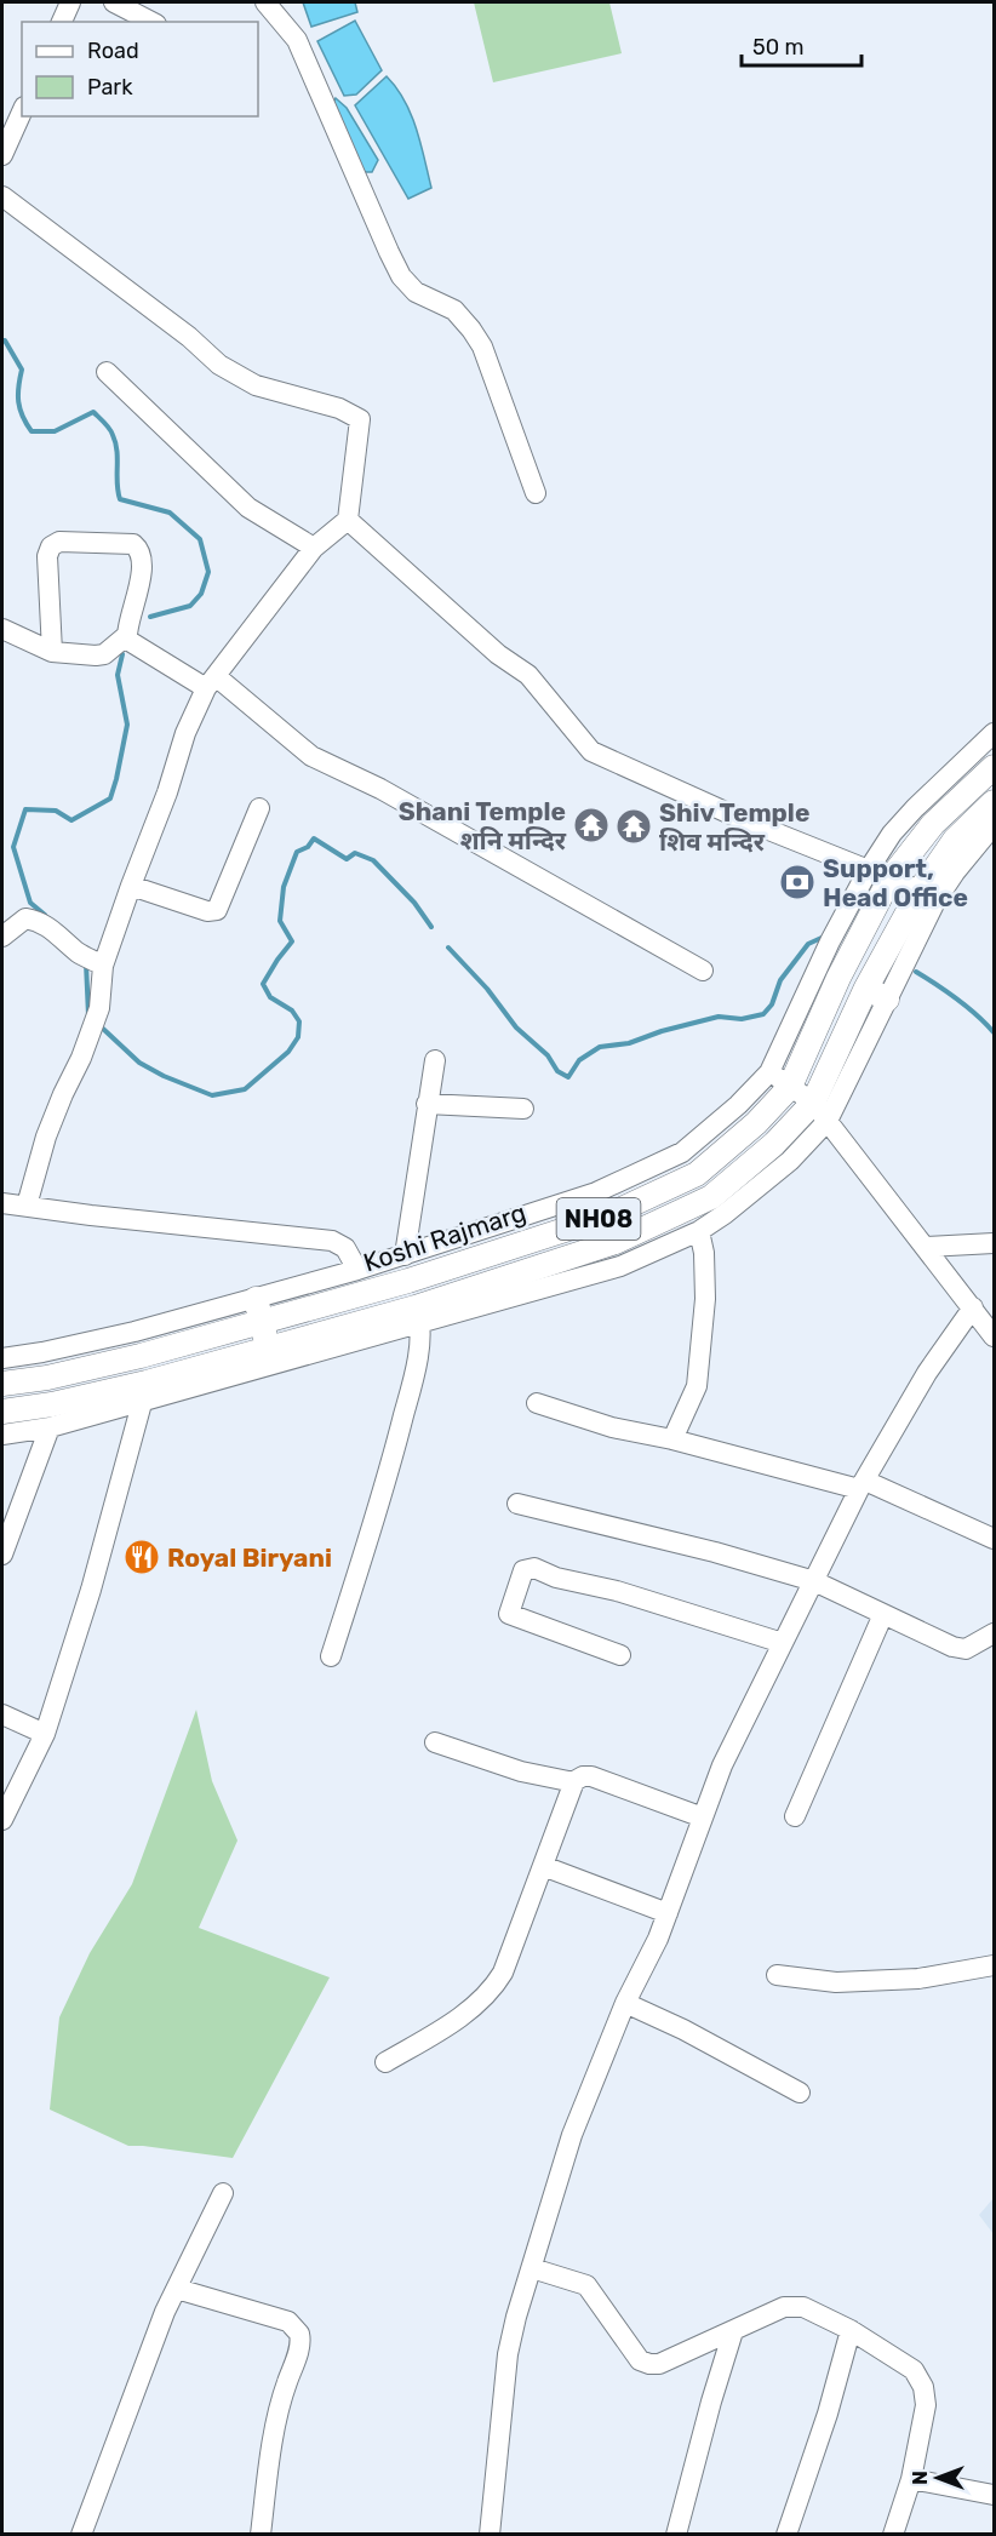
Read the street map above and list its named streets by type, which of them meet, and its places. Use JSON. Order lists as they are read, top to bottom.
{
  "streets": {
    "main road": ["NH08", "Koshi Rajmarg"]
  },
  "places": {
    "temple": ["Shani Temple शनि मन्दिर", "Shiv Temple शिव मन्दिर"],
    "bank": ["Support, Head Office"],
    "restaurant": ["Royal Biryani"]
  },
  "legend": ["Road", "Park"],
  "scale_bar": "50 m",
  "north": "left"
}
